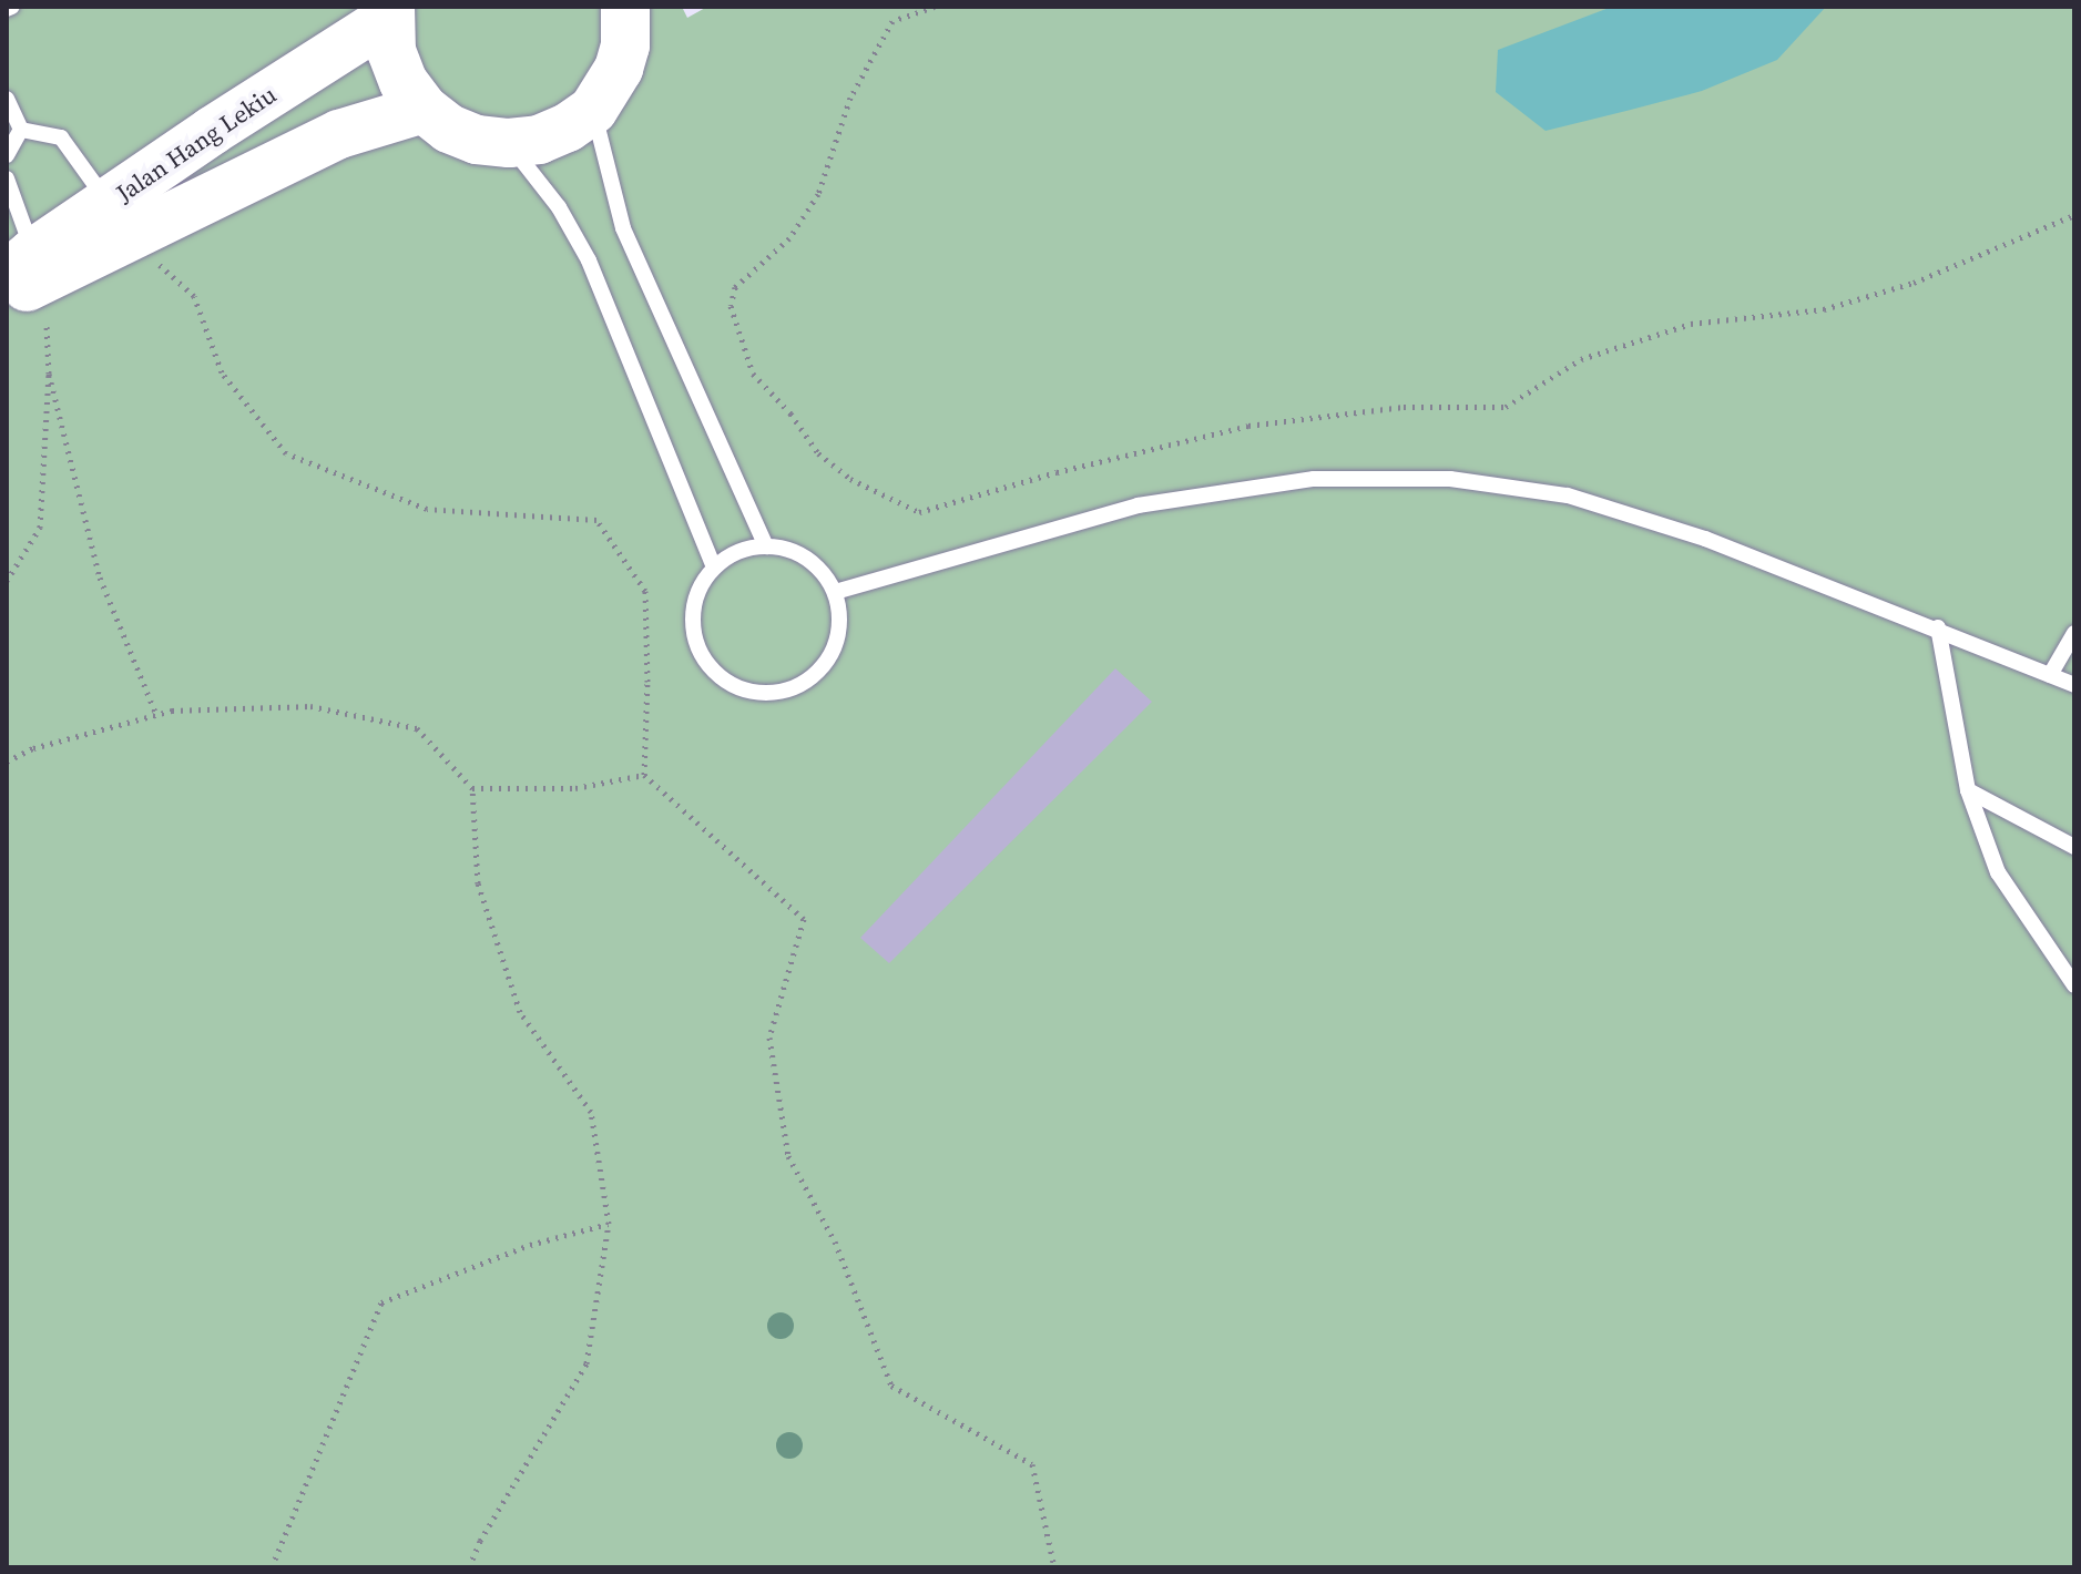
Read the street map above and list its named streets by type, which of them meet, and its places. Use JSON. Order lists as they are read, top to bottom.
{
  "streets": {
    "highway": ["Jalan Hang Lekiu"]
  }
}
